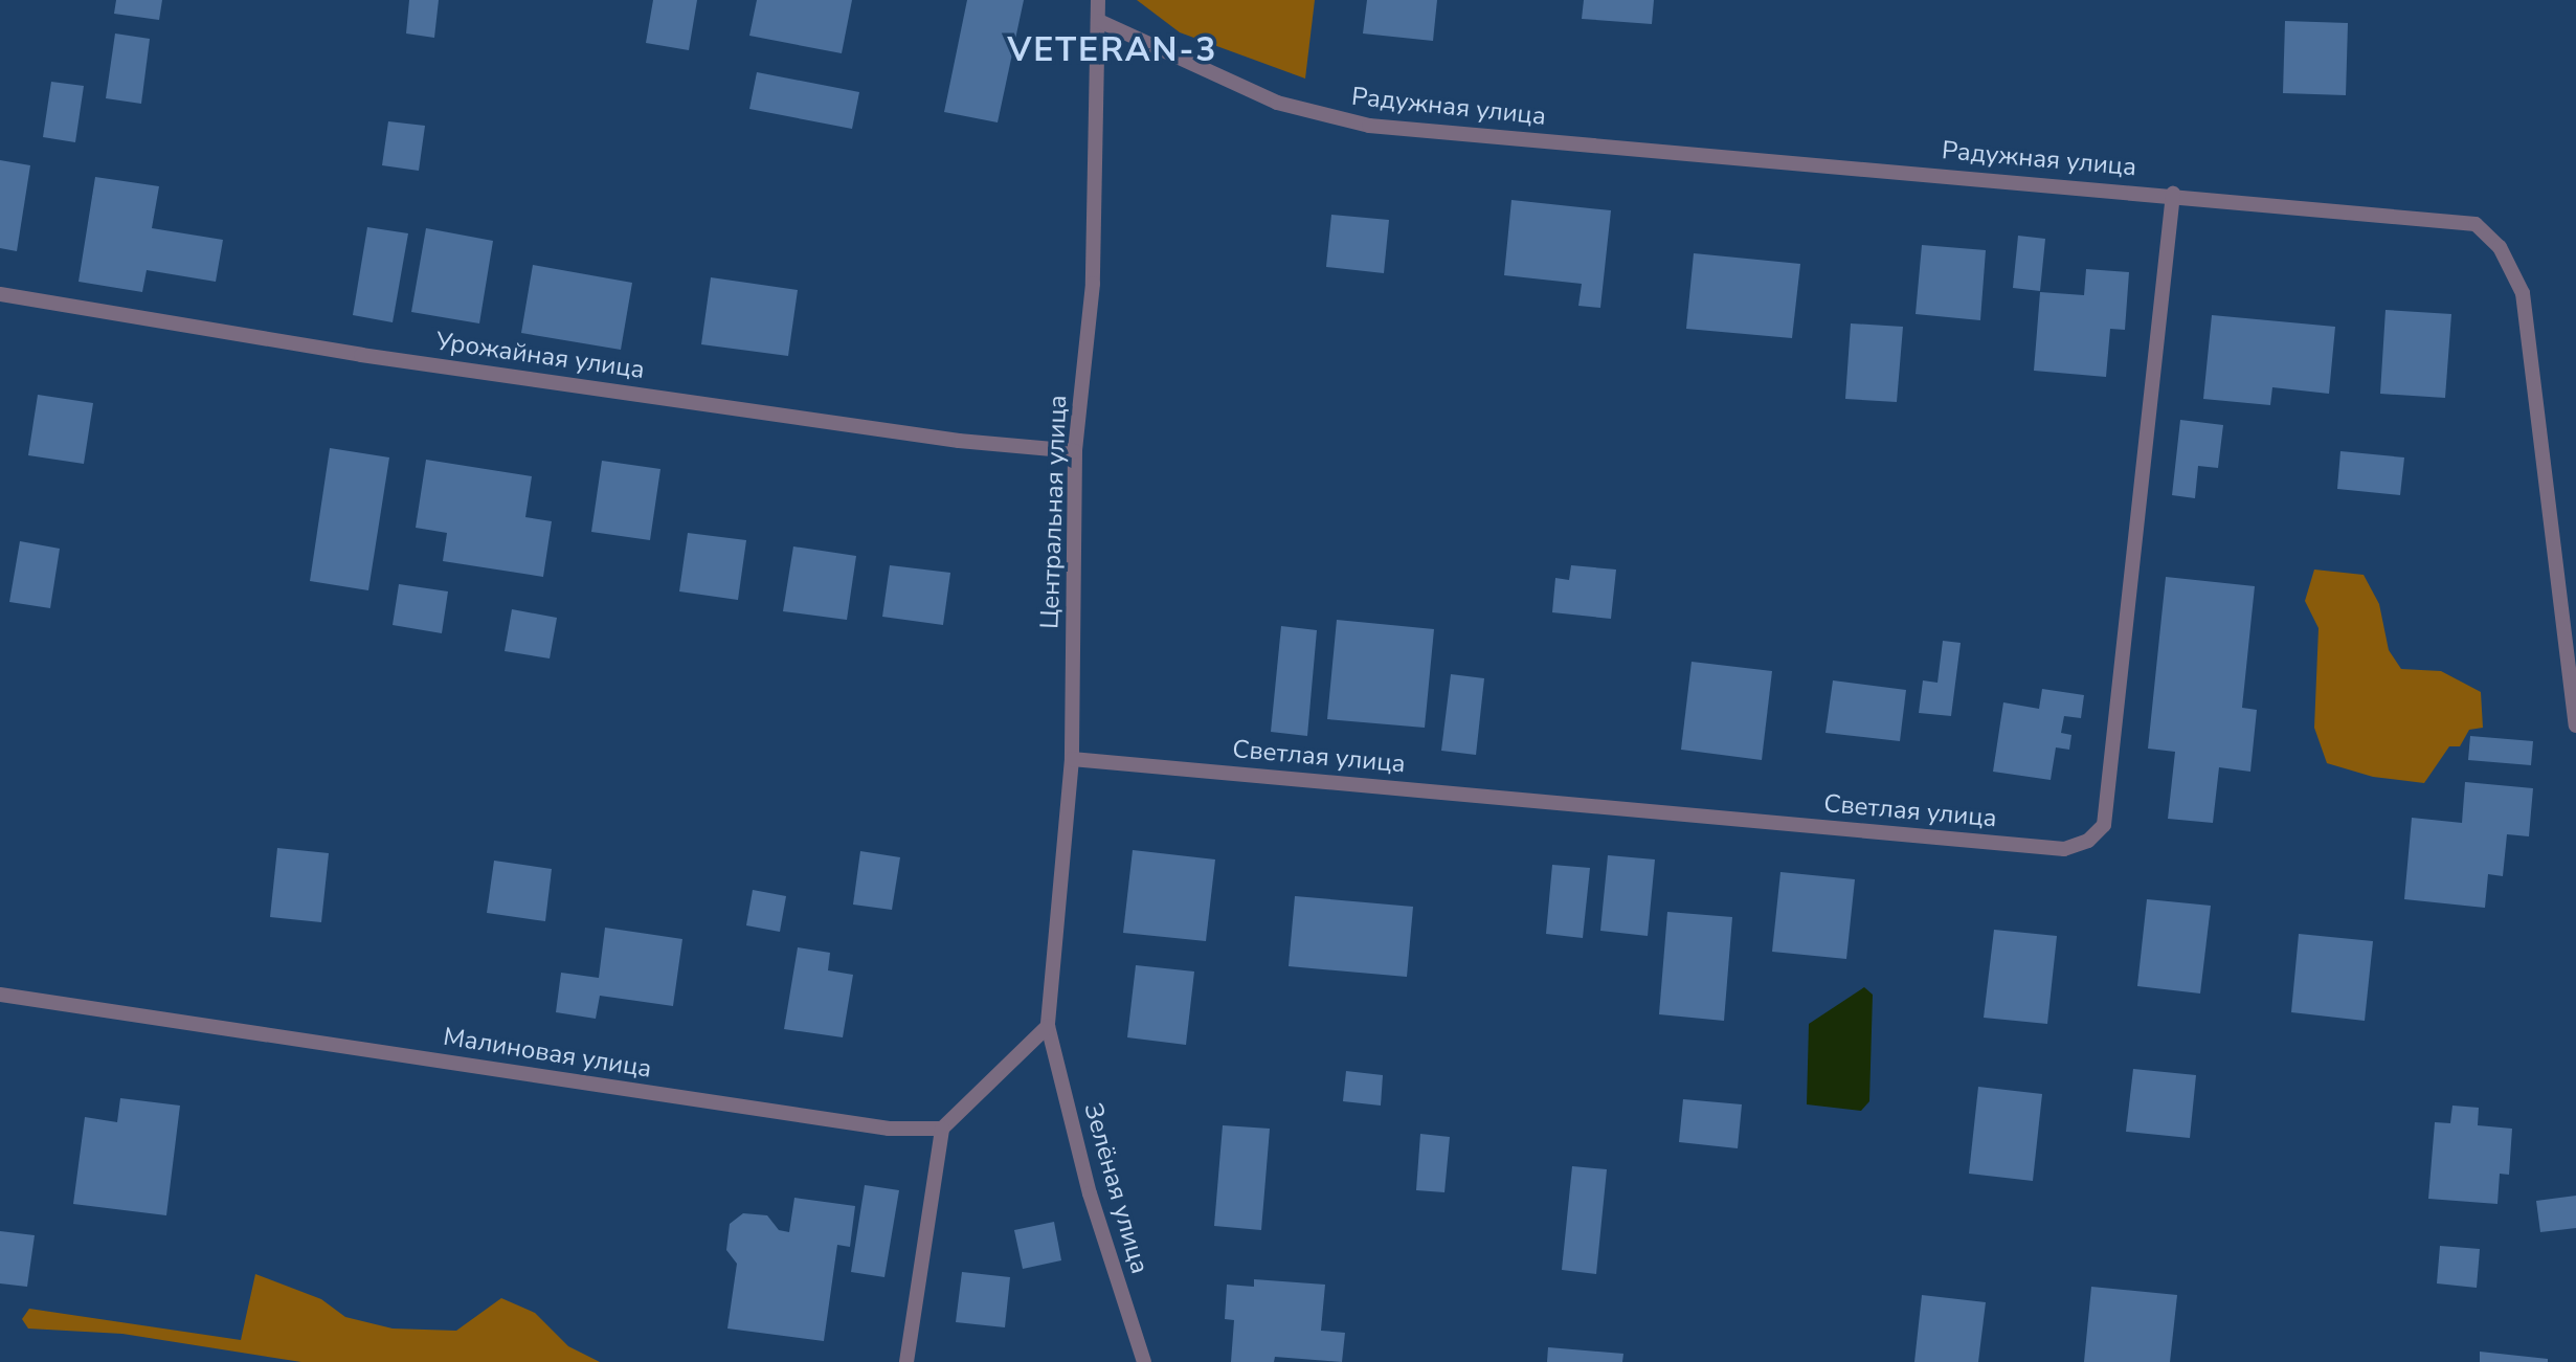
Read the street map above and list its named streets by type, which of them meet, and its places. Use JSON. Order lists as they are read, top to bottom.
{
  "streets": {
    "street": [
      "Радужная улица",
      "Урожайная улица",
      "Центральная улица",
      "Светлая улица",
      "Малиновая улица",
      "Зелёная улица"
    ]
  },
  "crossings": [
    ["Радужная улица", "Центральная улица"],
    ["Радужная улица", "Светлая улица"],
    ["Урожайная улица", "Центральная улица"],
    ["Центральная улица", "Светлая улица"],
    ["Центральная улица", "Зелёная улица"]
  ],
  "districts": ["VETERAN-3"]
}
